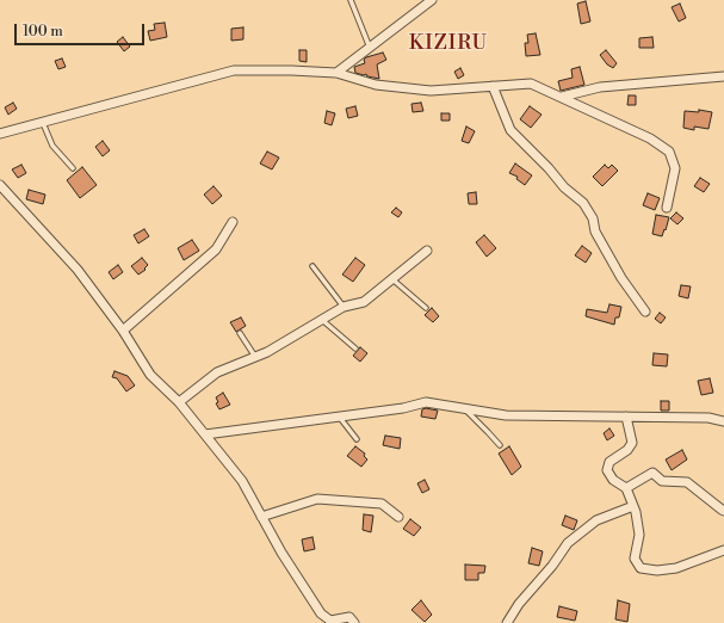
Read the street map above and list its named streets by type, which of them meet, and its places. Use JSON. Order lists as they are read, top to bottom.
{
  "districts": ["KIZIRU"],
  "scale_bar": "100 m"
}
